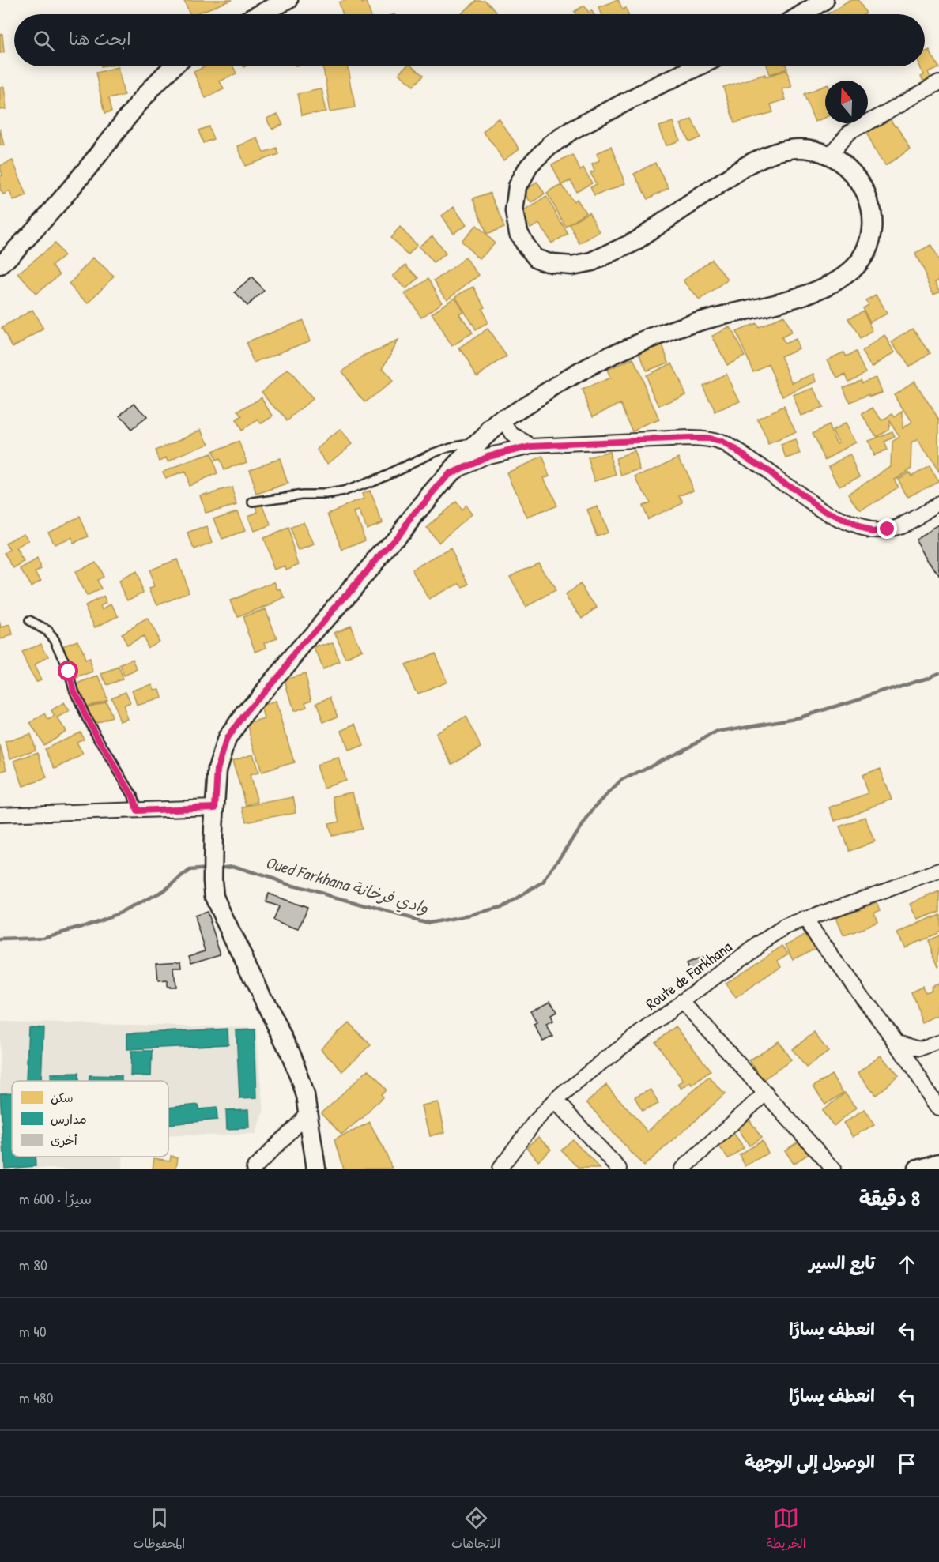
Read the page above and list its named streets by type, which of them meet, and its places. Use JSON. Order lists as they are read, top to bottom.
{
  "streets": {
    "street": ["Route de Farkhana"]
  },
  "water": ["Oued Farkhana وادي فرخانة"],
  "legend": ["سكن", "مدارس", "أخرى"],
  "north": "top",
  "page": {
    "search": "ابحث هنا",
    "heading": ["8 دقيقة", "سيرًا · 600 m"],
    "list": [
      ["تابع السير", "80 m"],
      ["انعطف يسارًا", "40 m"],
      ["انعطف يسارًا", "480 m"],
      "الوصول إلى الوجهة"
    ],
    "nav": ["الخريطة", "الاتجاهات", "المحفوظات"]
  }
}
